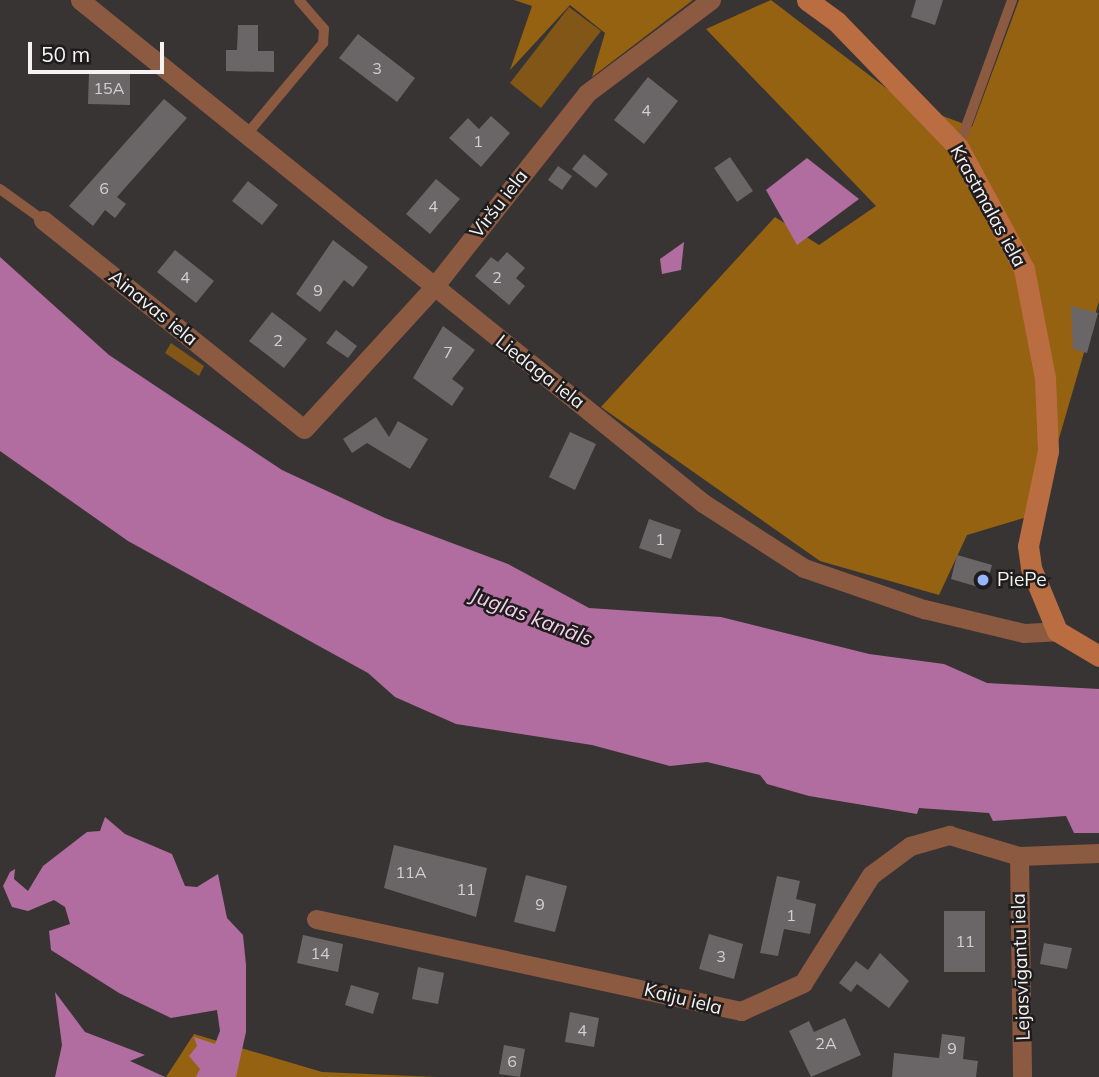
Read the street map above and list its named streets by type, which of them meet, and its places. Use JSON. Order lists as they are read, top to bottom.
{
  "streets": {
    "street": [
      "Viršu iela",
      "Krastmalas iela",
      "Ainavas iela",
      "Liedaga iela",
      "Lejasvīgantu iela",
      "Kaiju iela"
    ]
  },
  "crossings": [
    ["Viršu iela", "Ainavas iela"],
    ["Viršu iela", "Liedaga iela"],
    ["Krastmalas iela", "Liedaga iela"],
    ["Lejasvīgantu iela", "Kaiju iela"]
  ],
  "water": ["Juglas kanāls"],
  "places": ["PiePe"],
  "house_numbers": [
    "3",
    "15A",
    "4",
    "1",
    "6",
    "4",
    "4",
    "2",
    "9",
    "2",
    "7",
    "1",
    "11A",
    "11",
    "9",
    "1",
    "11",
    "14",
    "3",
    "4",
    "2A",
    "9",
    "6"
  ],
  "scale_bar": "50 m"
}
